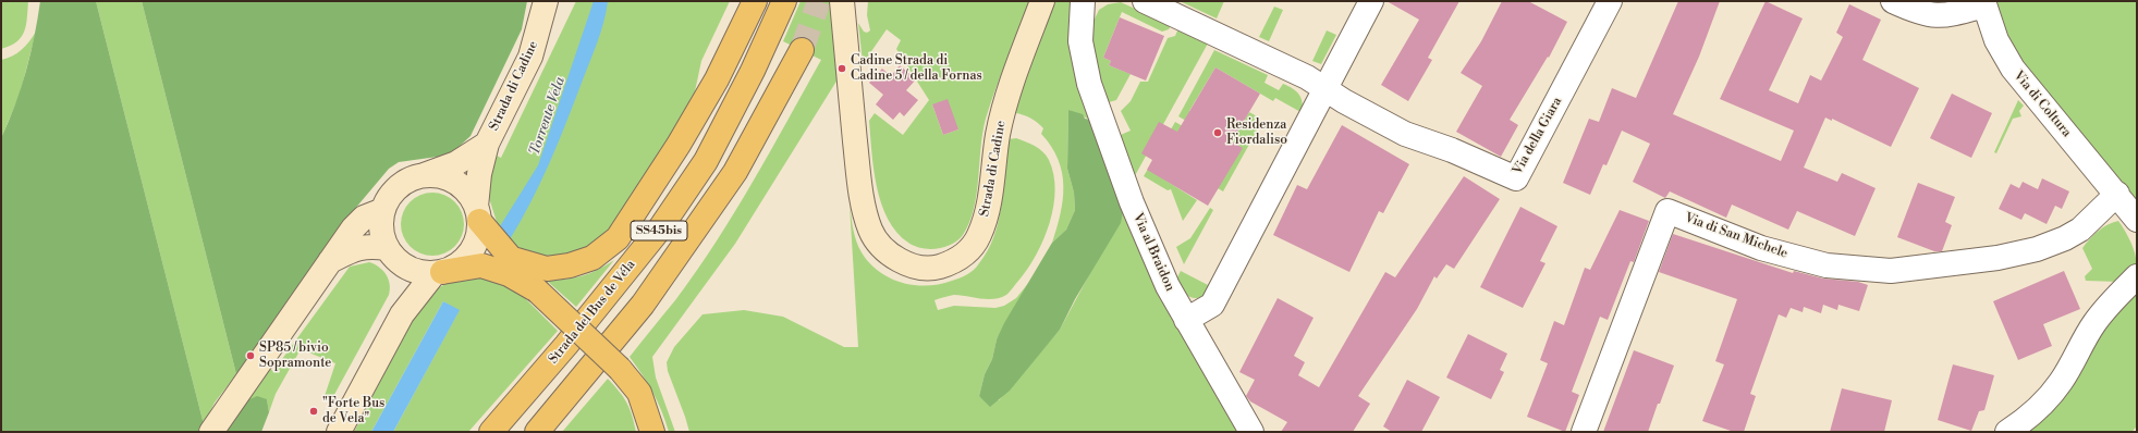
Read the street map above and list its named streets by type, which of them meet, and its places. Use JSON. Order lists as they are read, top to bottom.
{
  "streets": {
    "highway": ["SS45bis", "Strada del Bus de Véla"],
    "street": [
      "Strada di Cadine",
      "Via di Coltura",
      "Via della Giara",
      "Via di San Michele",
      "Via al Braidon"
    ]
  },
  "crossings": [
    ["Via di Coltura", "Via di San Michele"]
  ],
  "water": ["Torrente Vela"],
  "places": [
    "Cadine Strada di Cadine 5 / della Fornas",
    "Residenza Fiordaliso",
    "SP85 / bivio Sopramonte",
    "\"Forte Bus de Vela\""
  ]
}
